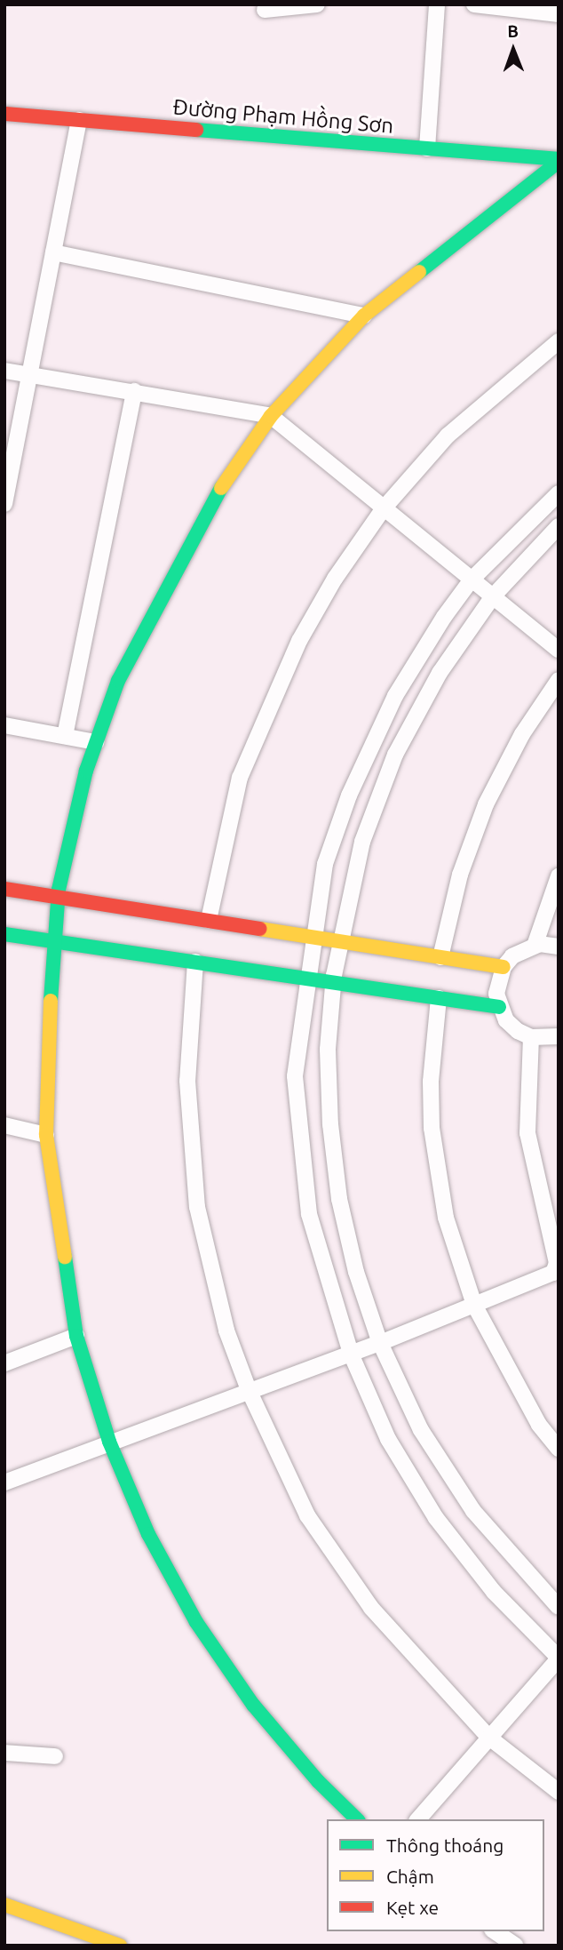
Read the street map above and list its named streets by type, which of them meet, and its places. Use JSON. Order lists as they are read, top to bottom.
{
  "streets": {
    "street": ["Đường Phạm Hồng Sơn"]
  },
  "legend": ["Thông thoáng", "Chậm", "Kẹt xe"],
  "north": "top"
}
